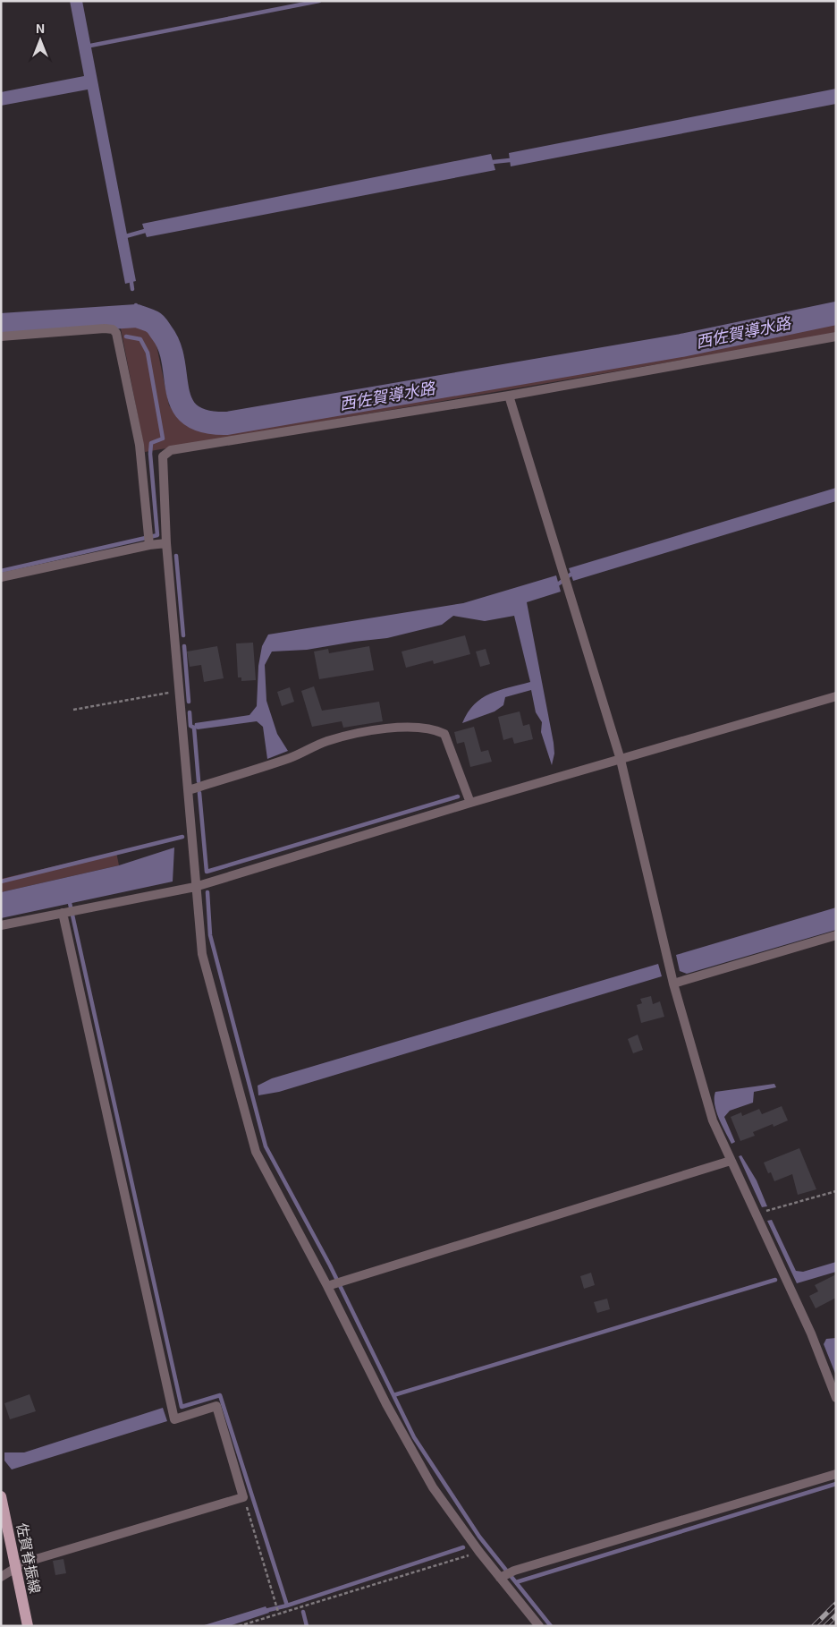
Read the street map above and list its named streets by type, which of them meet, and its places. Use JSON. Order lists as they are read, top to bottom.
{
  "streets": {
    "main road": ["佐賀脊振線"]
  },
  "water": ["西佐賀導水路"],
  "north": "top"
}
